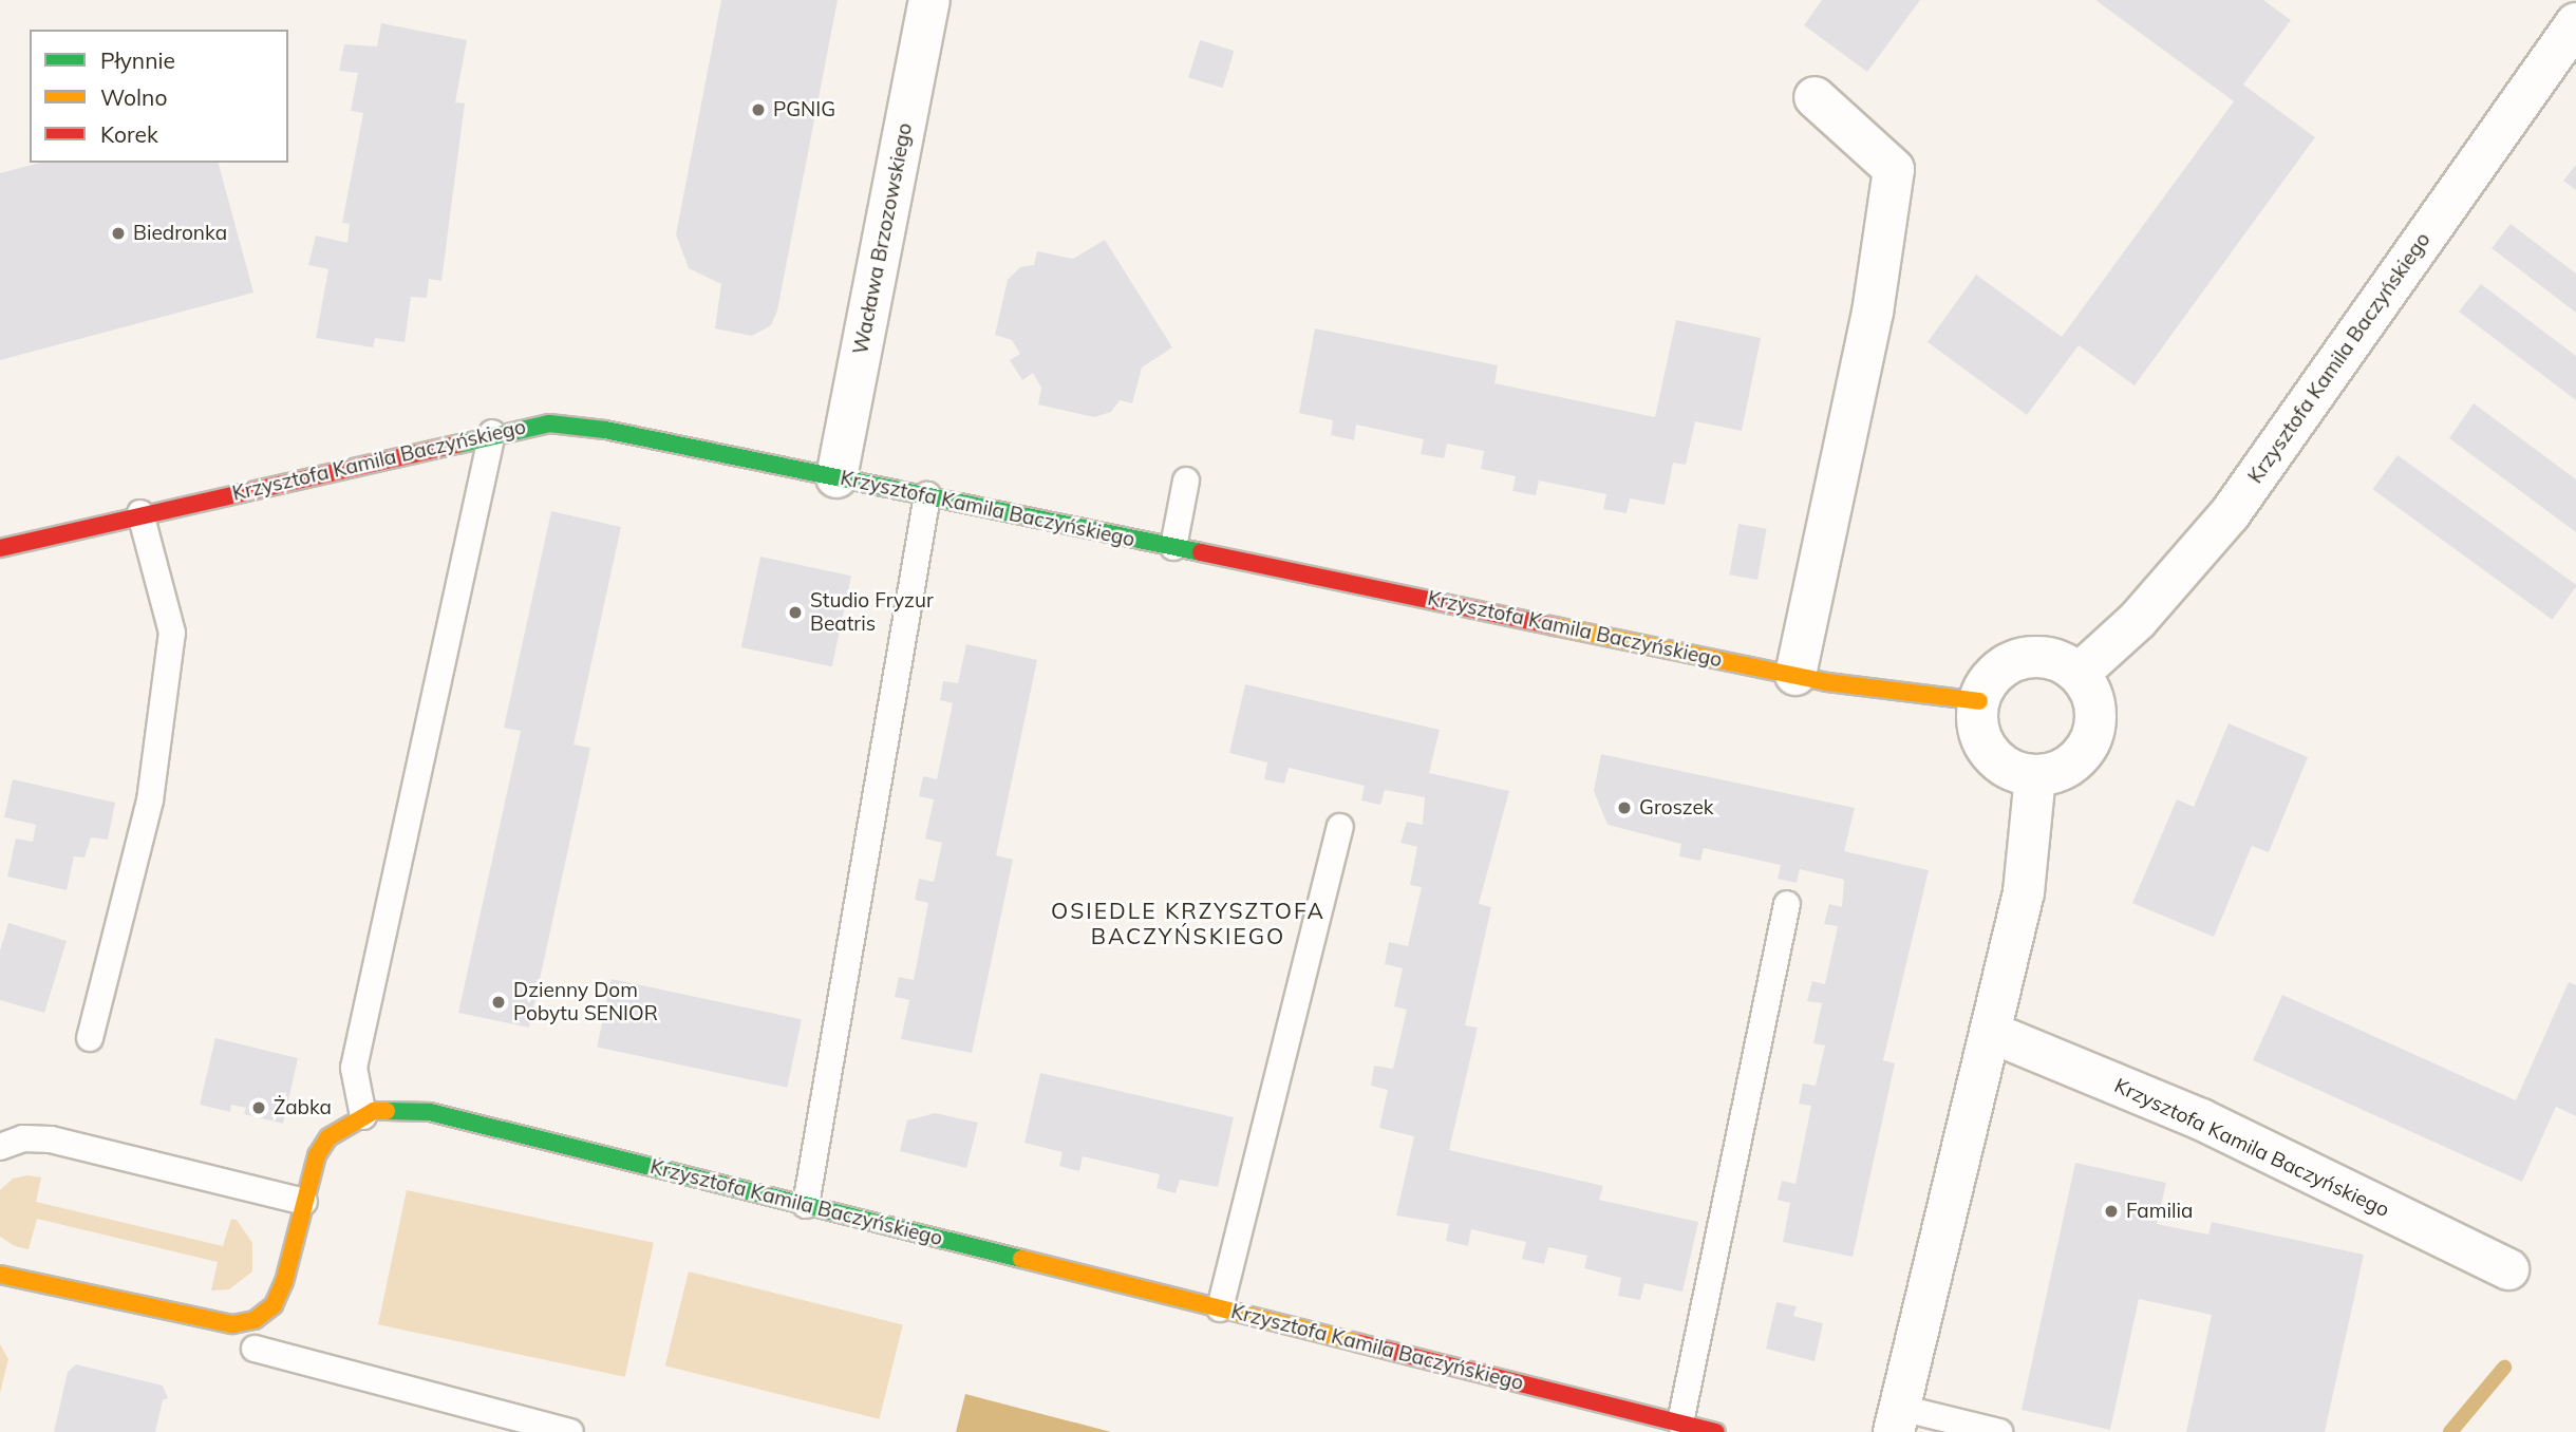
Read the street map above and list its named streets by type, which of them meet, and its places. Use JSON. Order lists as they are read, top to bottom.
{
  "streets": {
    "street": ["Wacława Brzozowskiego", "Krzysztofa Kamila Baczyńskiego"]
  },
  "crossings": [
    ["Wacława Brzozowskiego", "Krzysztofa Kamila Baczyńskiego"]
  ],
  "districts": ["OSIEDLE KRZYSZTOFA BACZYŃSKIEGO"],
  "places": [
    "PGNIG",
    "Biedronka",
    "Studio Fryzur Beatris",
    "Groszek",
    "Dzienny Dom Pobytu SENIOR",
    "Żabka",
    "Familia"
  ],
  "legend": ["Płynnie", "Wolno", "Korek"]
}
